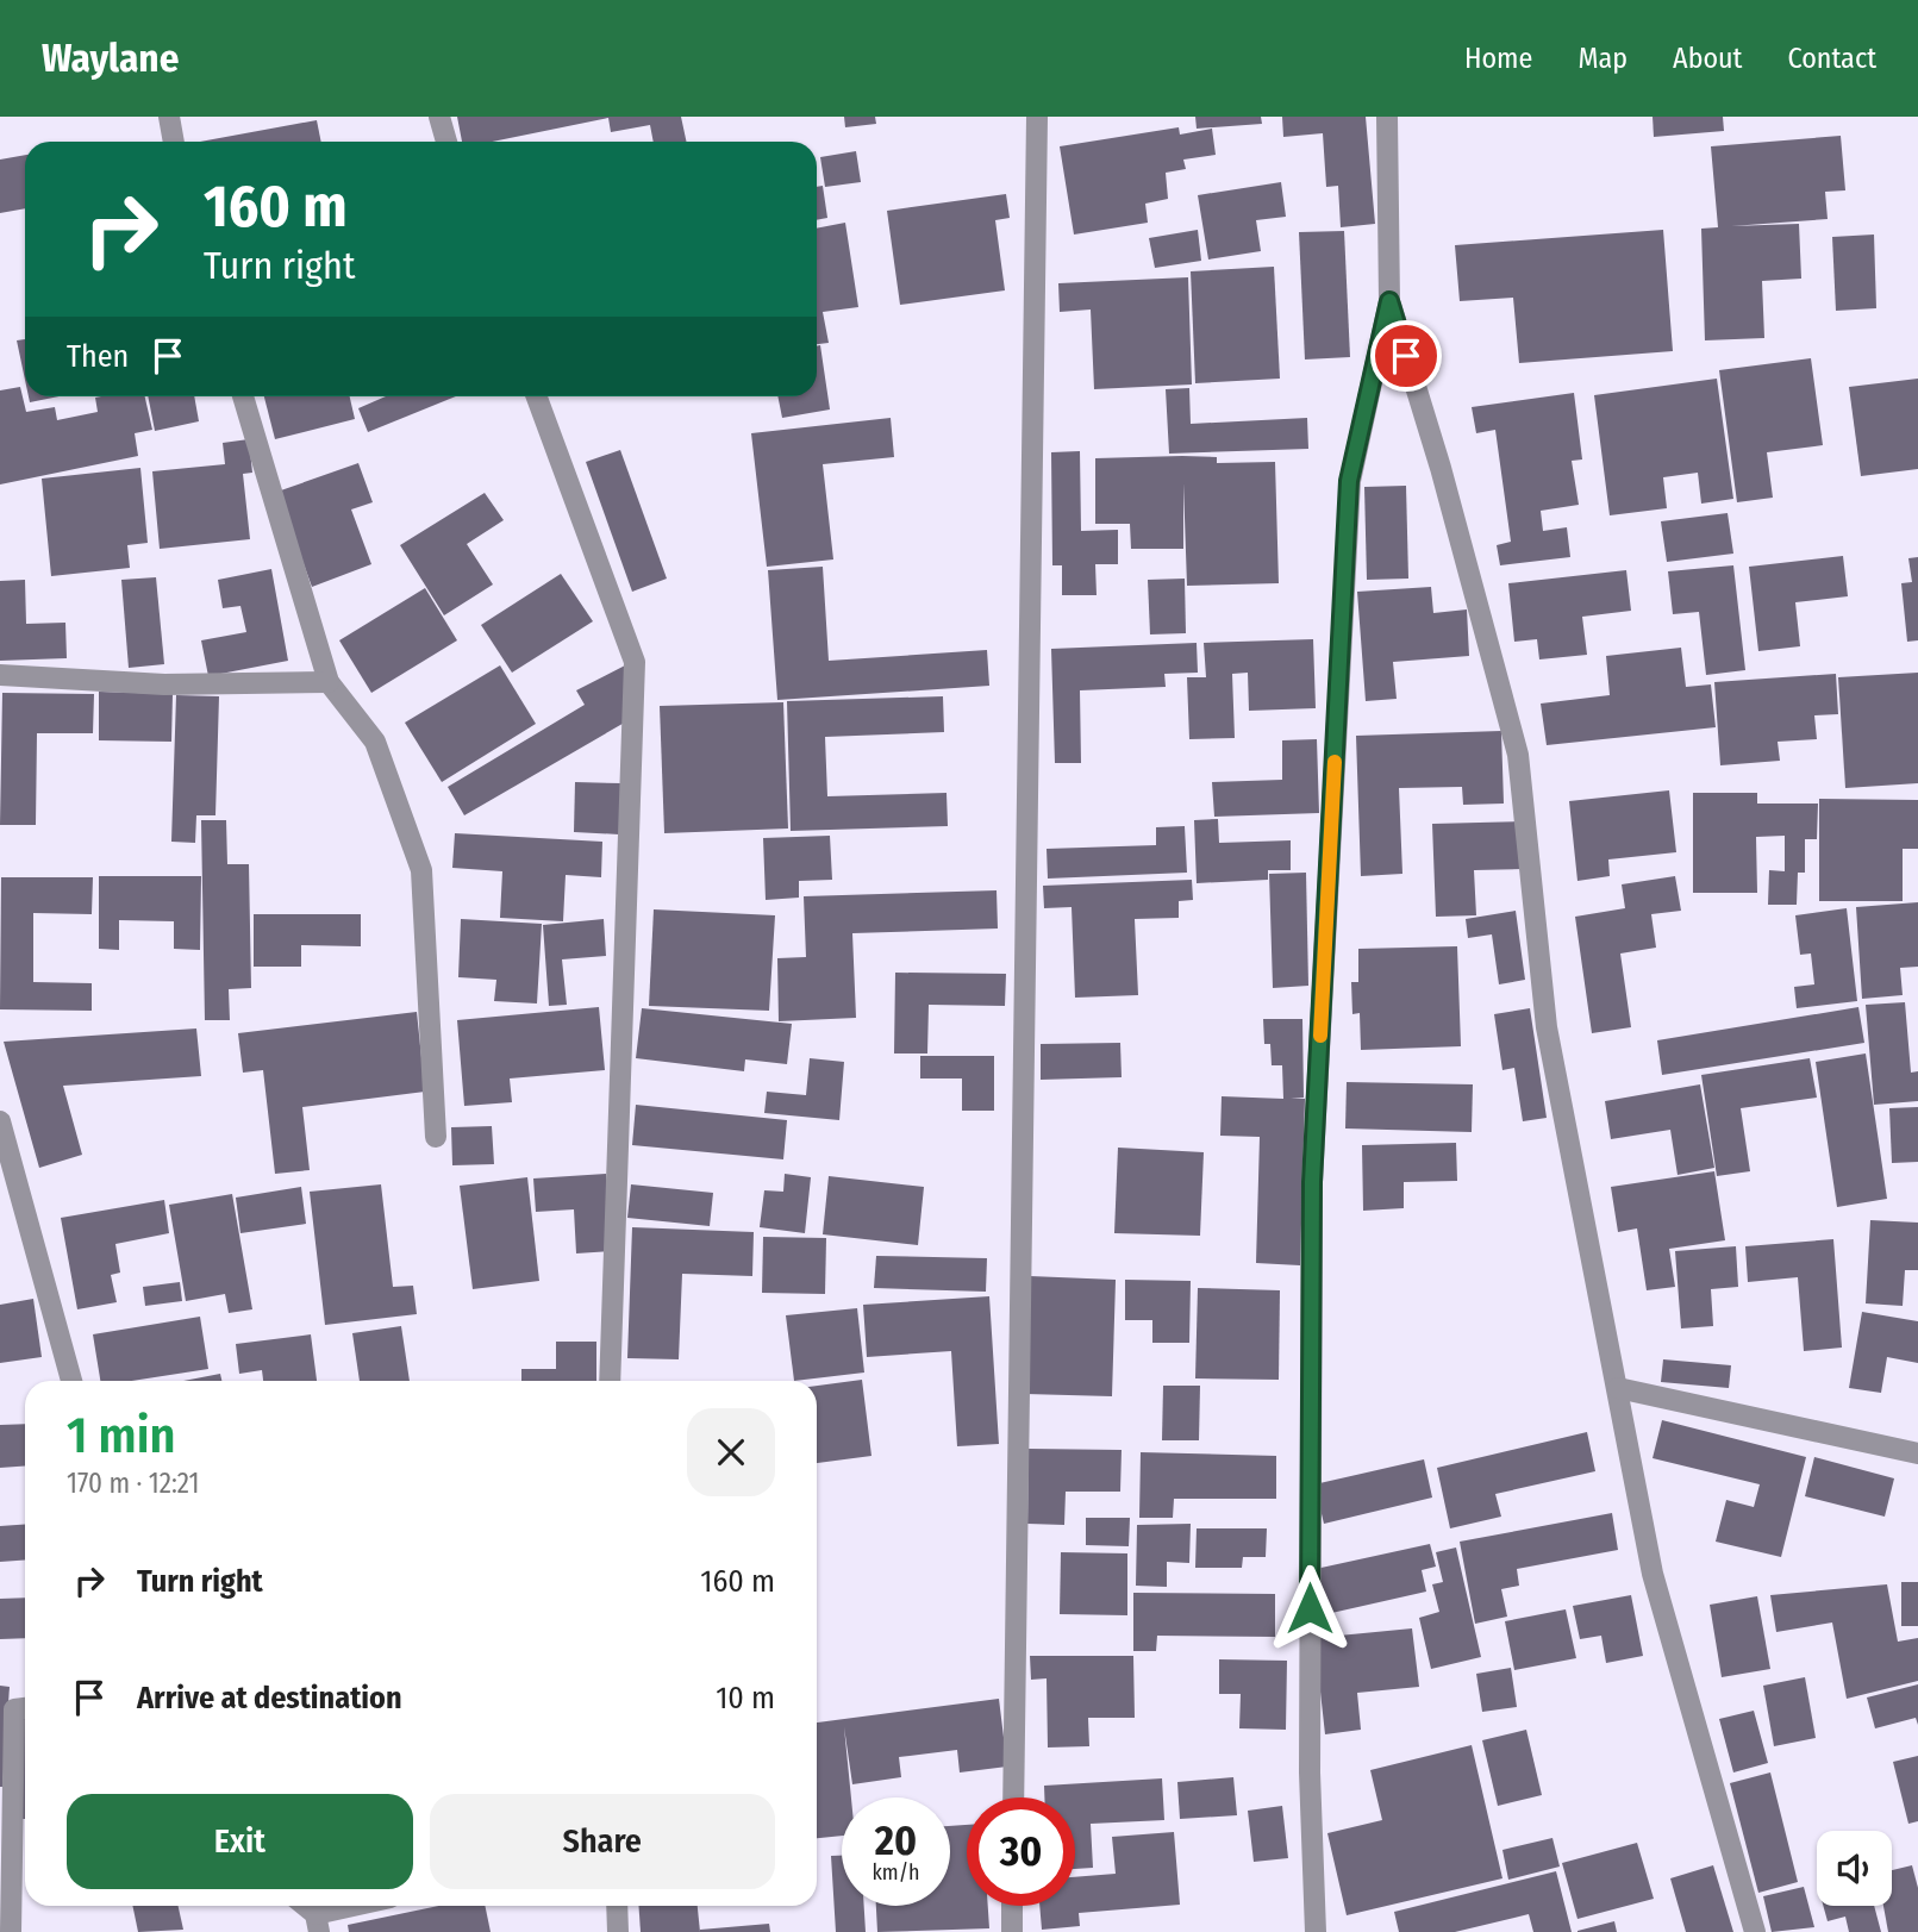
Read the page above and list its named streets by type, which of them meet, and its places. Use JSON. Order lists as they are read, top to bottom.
{
  "page": {
    "header": "Waylane",
    "nav": [
      "Home",
      "Map",
      "About",
      "Contact"
    ],
    "turn": ["160 m", "Turn right"],
    "then": "Then",
    "heading": ["1 min", "170 m · 12:21"],
    "list": [
      {
        "name": "Turn right",
        "value": "160 m"
      },
      {
        "name": "Arrive at destination",
        "value": "10 m"
      }
    ],
    "buttons": ["Exit", "Share"],
    "speed": "20 km/h",
    "limit": "30"
  }
}
